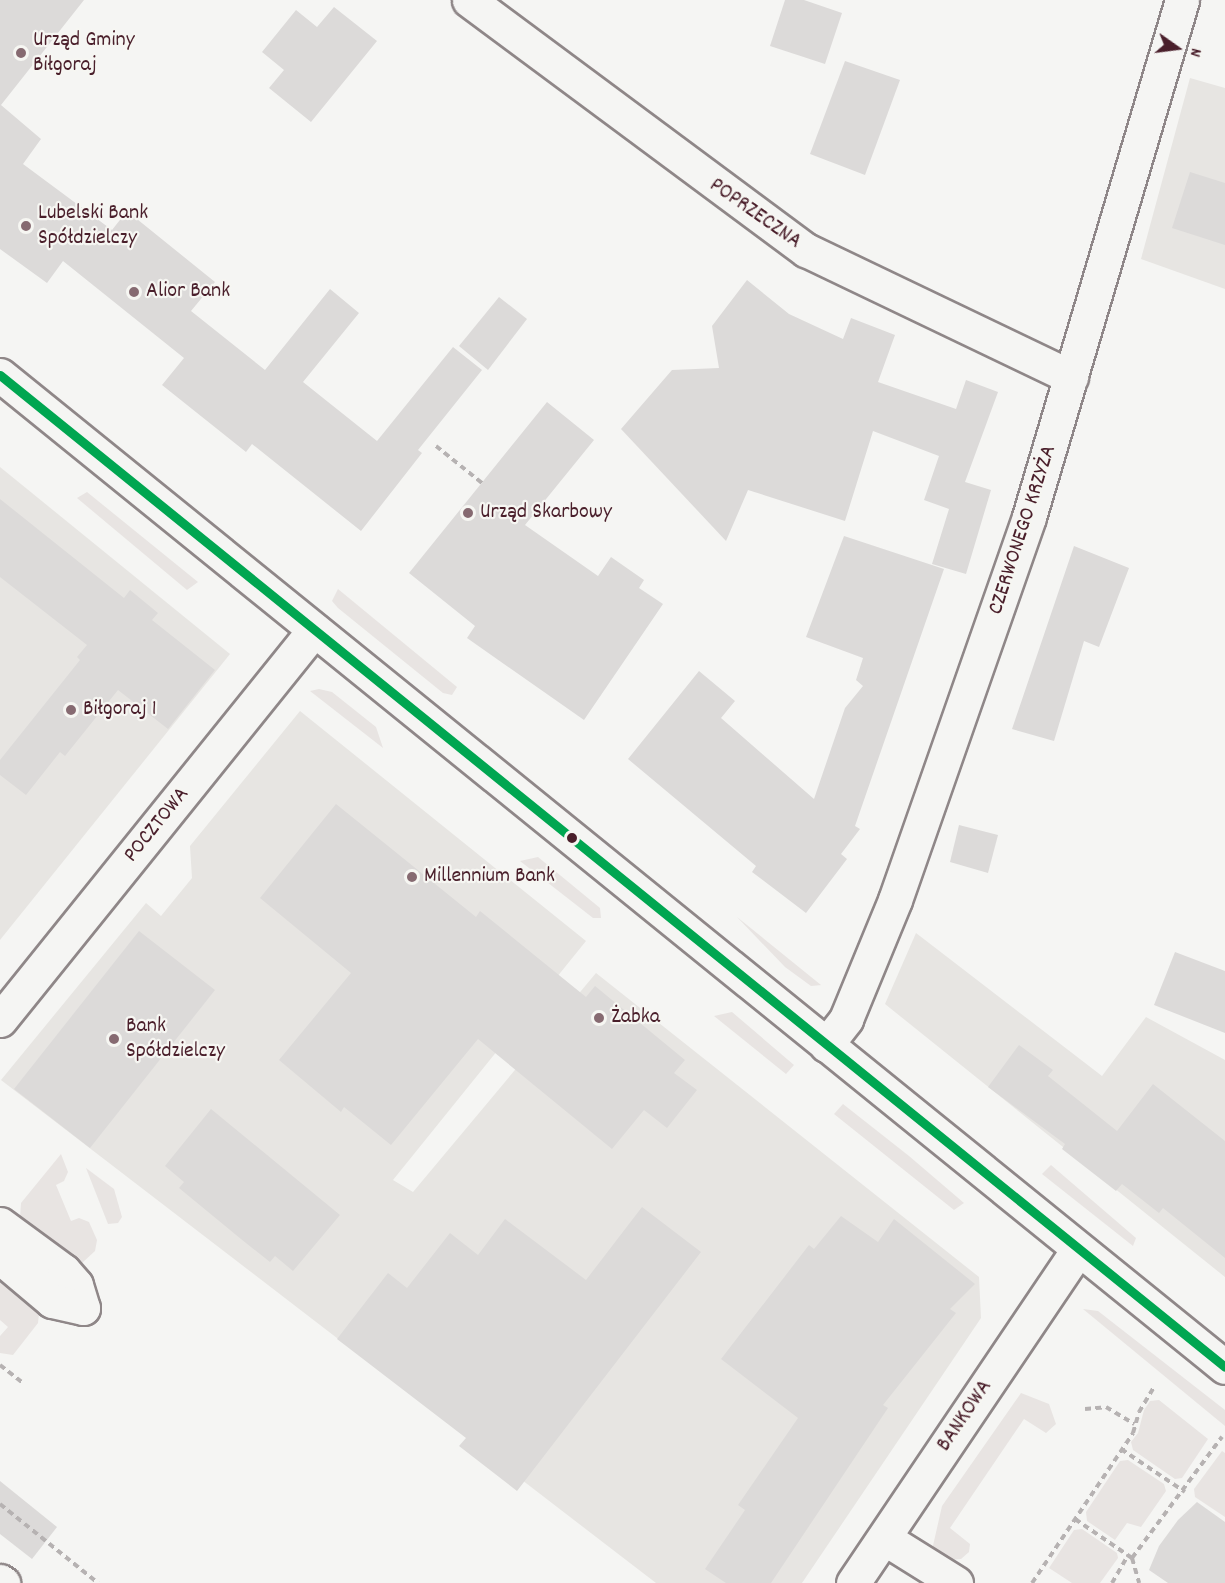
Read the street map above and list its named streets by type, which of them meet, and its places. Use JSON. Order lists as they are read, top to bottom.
{
  "streets": {
    "street": [
      "POPRZECZNA",
      "CZERWONEGO KRZYŻA",
      "POCZTOWA",
      "BANKOWA"
    ]
  },
  "crossings": [
    ["POPRZECZNA", "CZERWONEGO KRZYŻA"]
  ],
  "places": [
    "Urząd Gminy Biłgoraj",
    "Lubelski Bank Spółdzielczy",
    "Alior Bank",
    "Urząd Skarbowy",
    "Biłgoraj 1",
    "Millennium Bank",
    "Żabka",
    "Bank Spółdzielczy"
  ],
  "north": "right"
}
